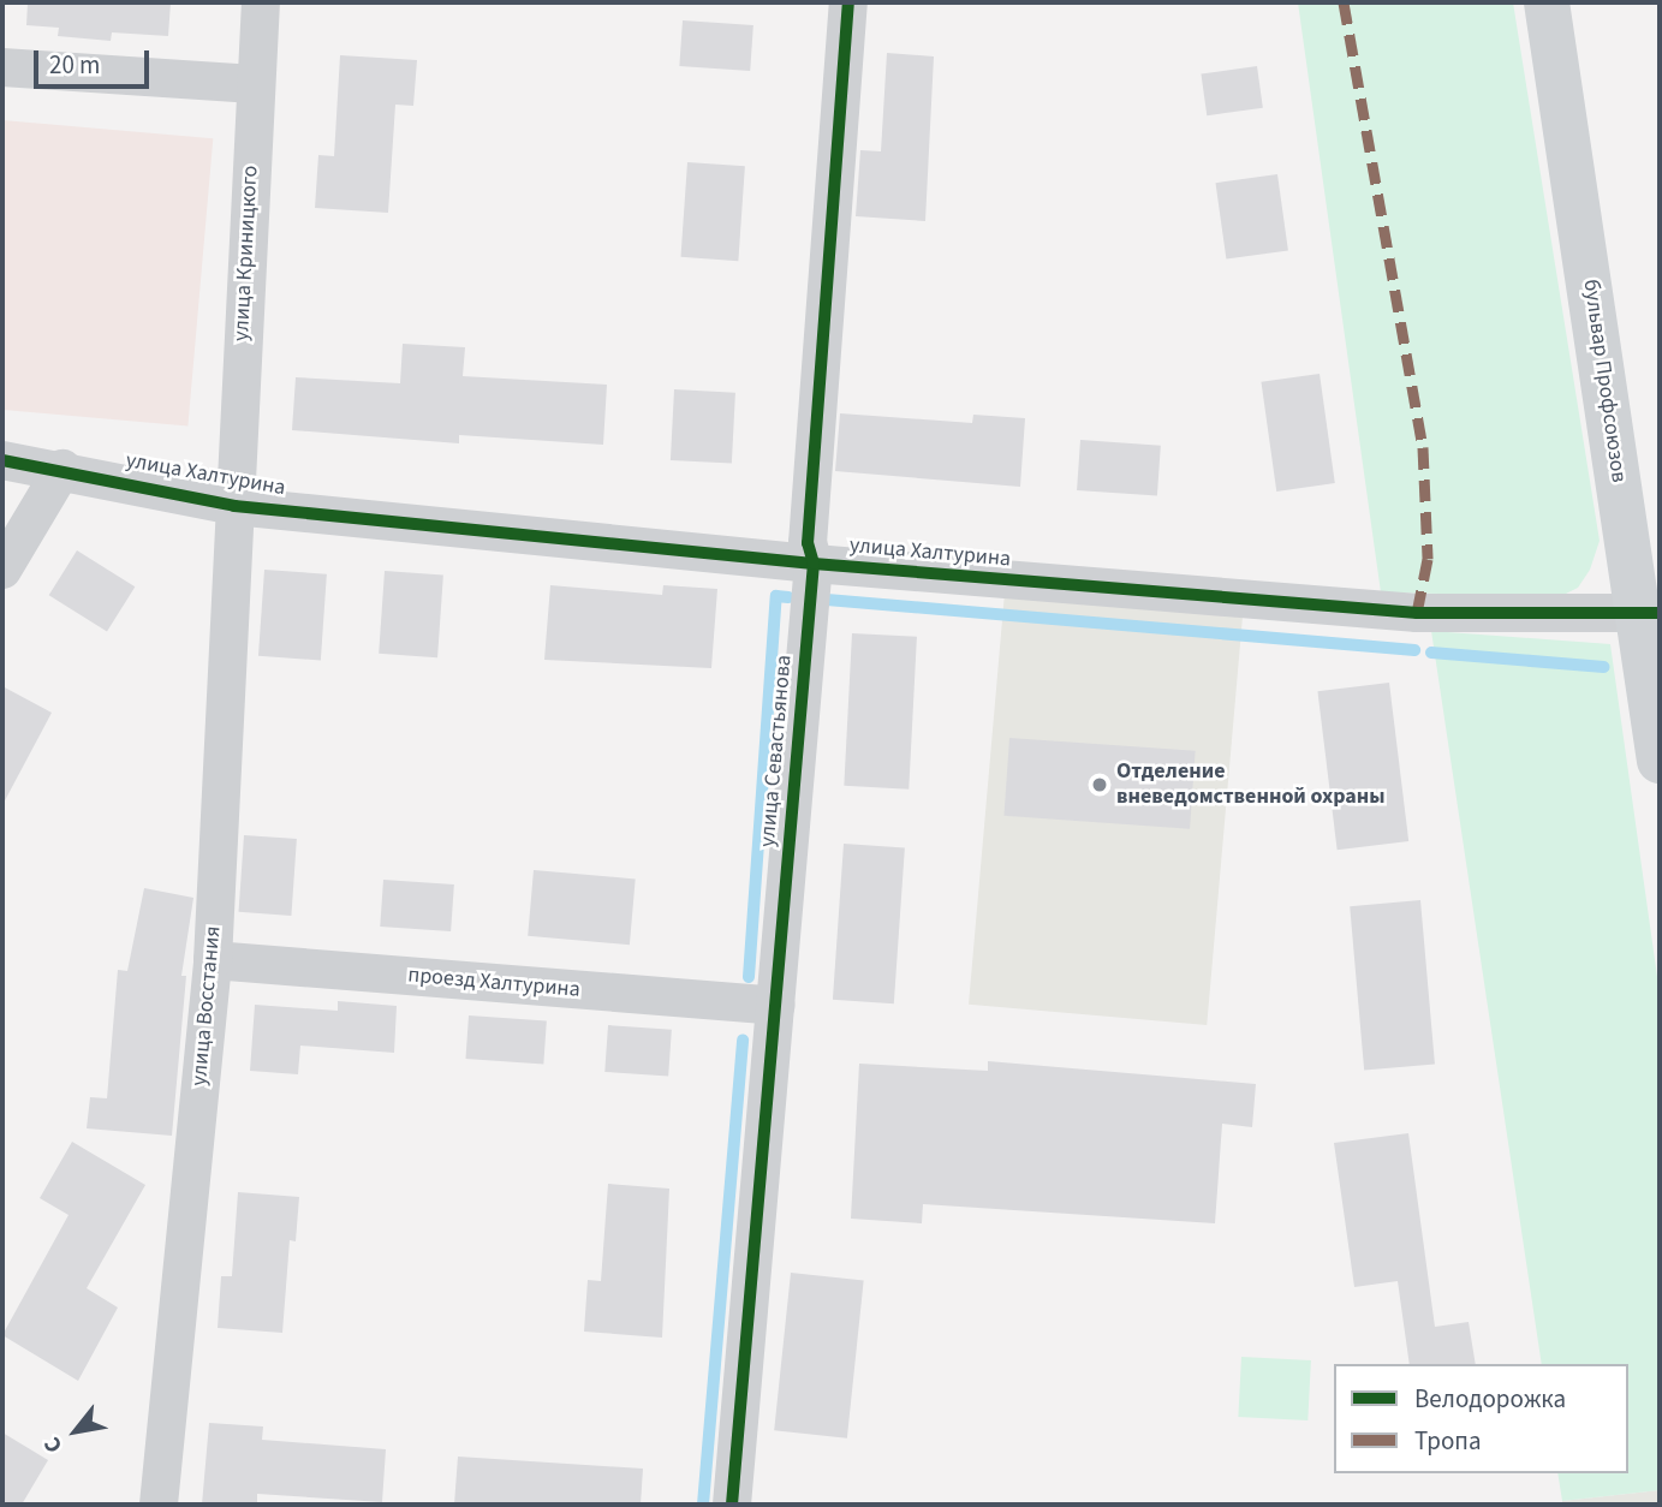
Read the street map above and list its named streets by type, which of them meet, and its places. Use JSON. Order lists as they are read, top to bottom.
{
  "streets": {
    "main road": ["бульвар Профсоюзов"],
    "street": [
      "улица Криницкого",
      "улица Халтурина",
      "улица Севастьянова",
      "проезд Халтурина",
      "улица Восстания"
    ]
  },
  "crossings": [
    ["улица Криницкого", "улица Халтурина"],
    ["улица Криницкого", "улица Восстания"],
    ["бульвар Профсоюзов", "улица Халтурина"],
    ["улица Халтурина", "улица Севастьянова"],
    ["улица Халтурина", "улица Восстания"],
    ["улица Севастьянова", "проезд Халтурина"],
    ["проезд Халтурина", "улица Восстания"]
  ],
  "places": ["Отделение вневедомственной охраны"],
  "legend": ["Велодорожка", "Тропа"],
  "scale_bar": "20 m",
  "north": "bottom left"
}
